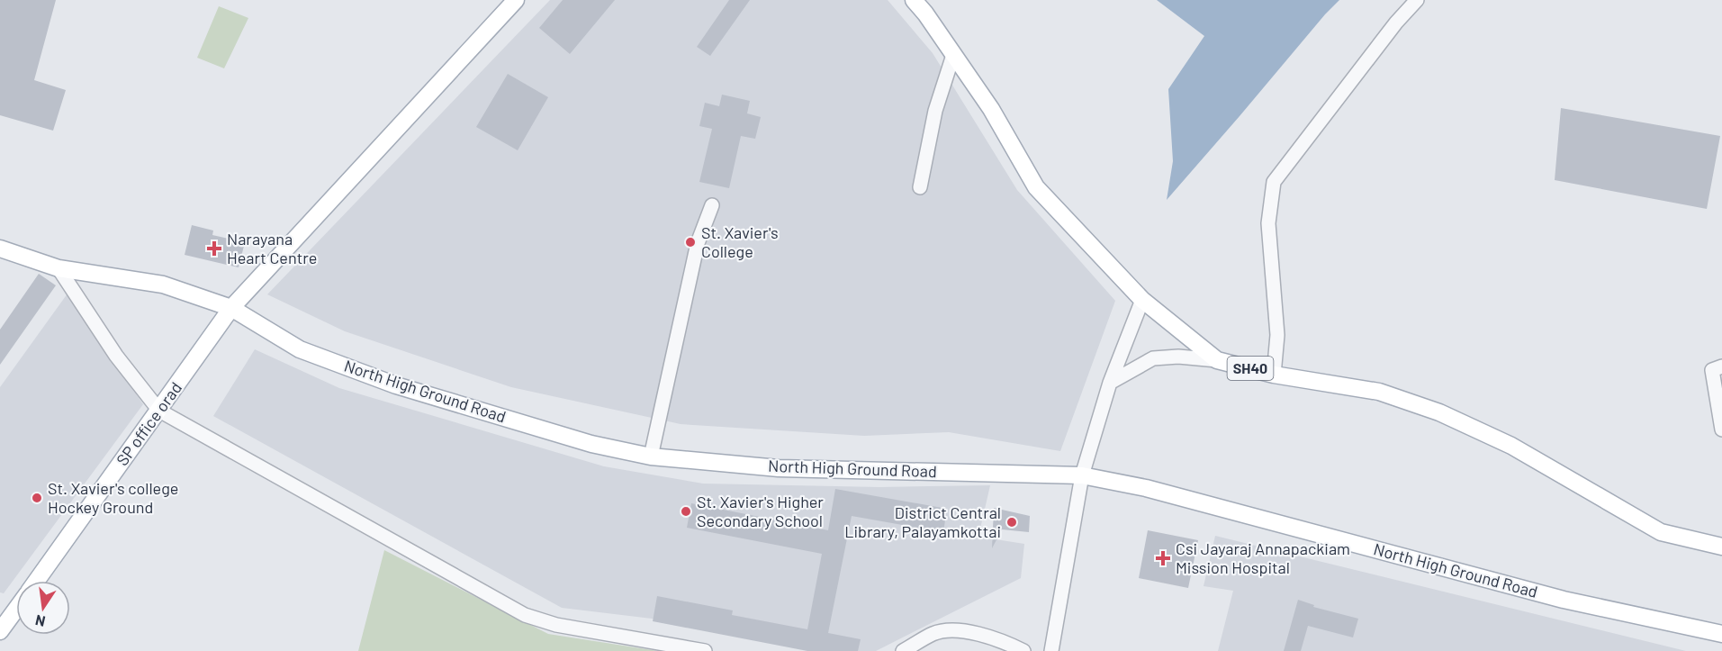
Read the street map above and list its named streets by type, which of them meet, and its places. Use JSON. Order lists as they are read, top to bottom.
{
  "streets": {
    "main road": ["SH40", "North High Ground Road", "SP office orad"]
  },
  "crossings": [
    ["North High Ground Road", "SP office orad"]
  ],
  "places": {
    "other": [
      "St. Xavier's College",
      "St. Xavier's college Hockey Ground",
      "St. Xavier's Higher Secondary School",
      "District Central Library, Palayamkottai"
    ],
    "health": ["Narayana Heart Centre", "Csi Jayaraj Annapackiam Mission Hospital"]
  },
  "north": "bottom"
}
